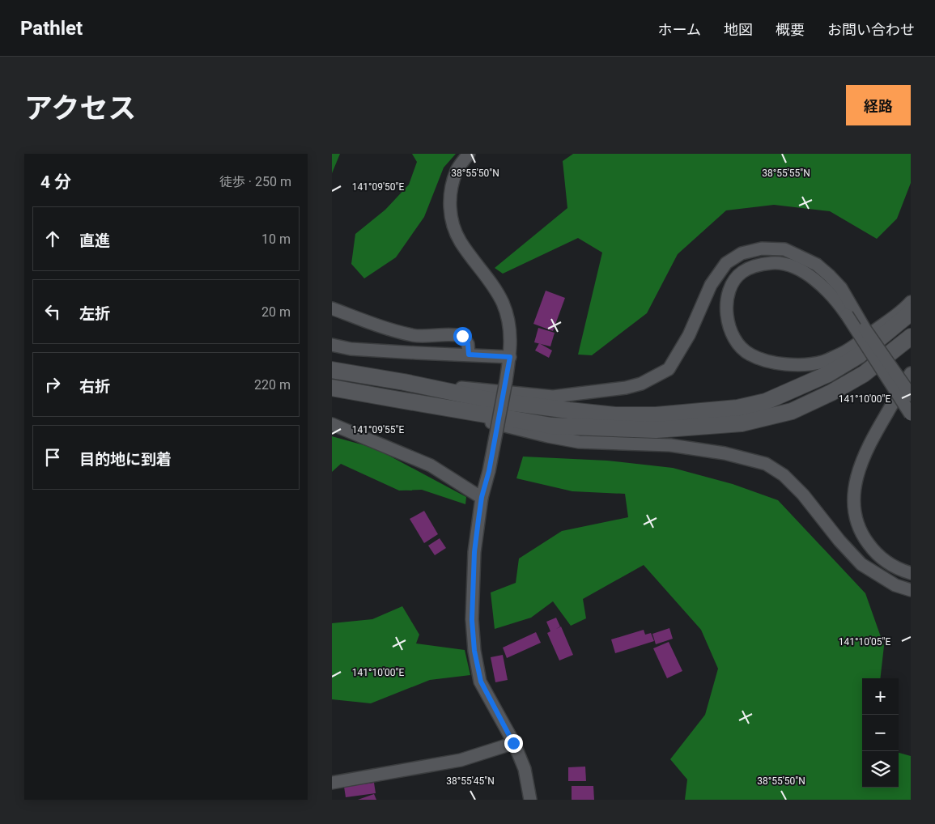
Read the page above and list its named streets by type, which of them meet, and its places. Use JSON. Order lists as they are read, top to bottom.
{
  "page": {
    "header": "Pathlet",
    "nav": [
      "ホーム",
      "地図",
      "概要",
      "お問い合わせ"
    ],
    "title": "アクセス",
    "buttons": "経路",
    "heading": ["4 分", "徒歩 · 250 m"],
    "list": [
      ["直進", "10 m"],
      ["左折", "20 m"],
      ["右折", "220 m"],
      "目的地に到着"
    ],
    "map_buttons": ["+", "−"]
  },
  "coordinates": [
    "38°55'50\"N",
    "38°55'55\"N",
    "141°09'50\"E",
    "141°10'00\"E",
    "141°09'55\"E",
    "141°10'05\"E",
    "38°55'45\"N"
  ]
}
